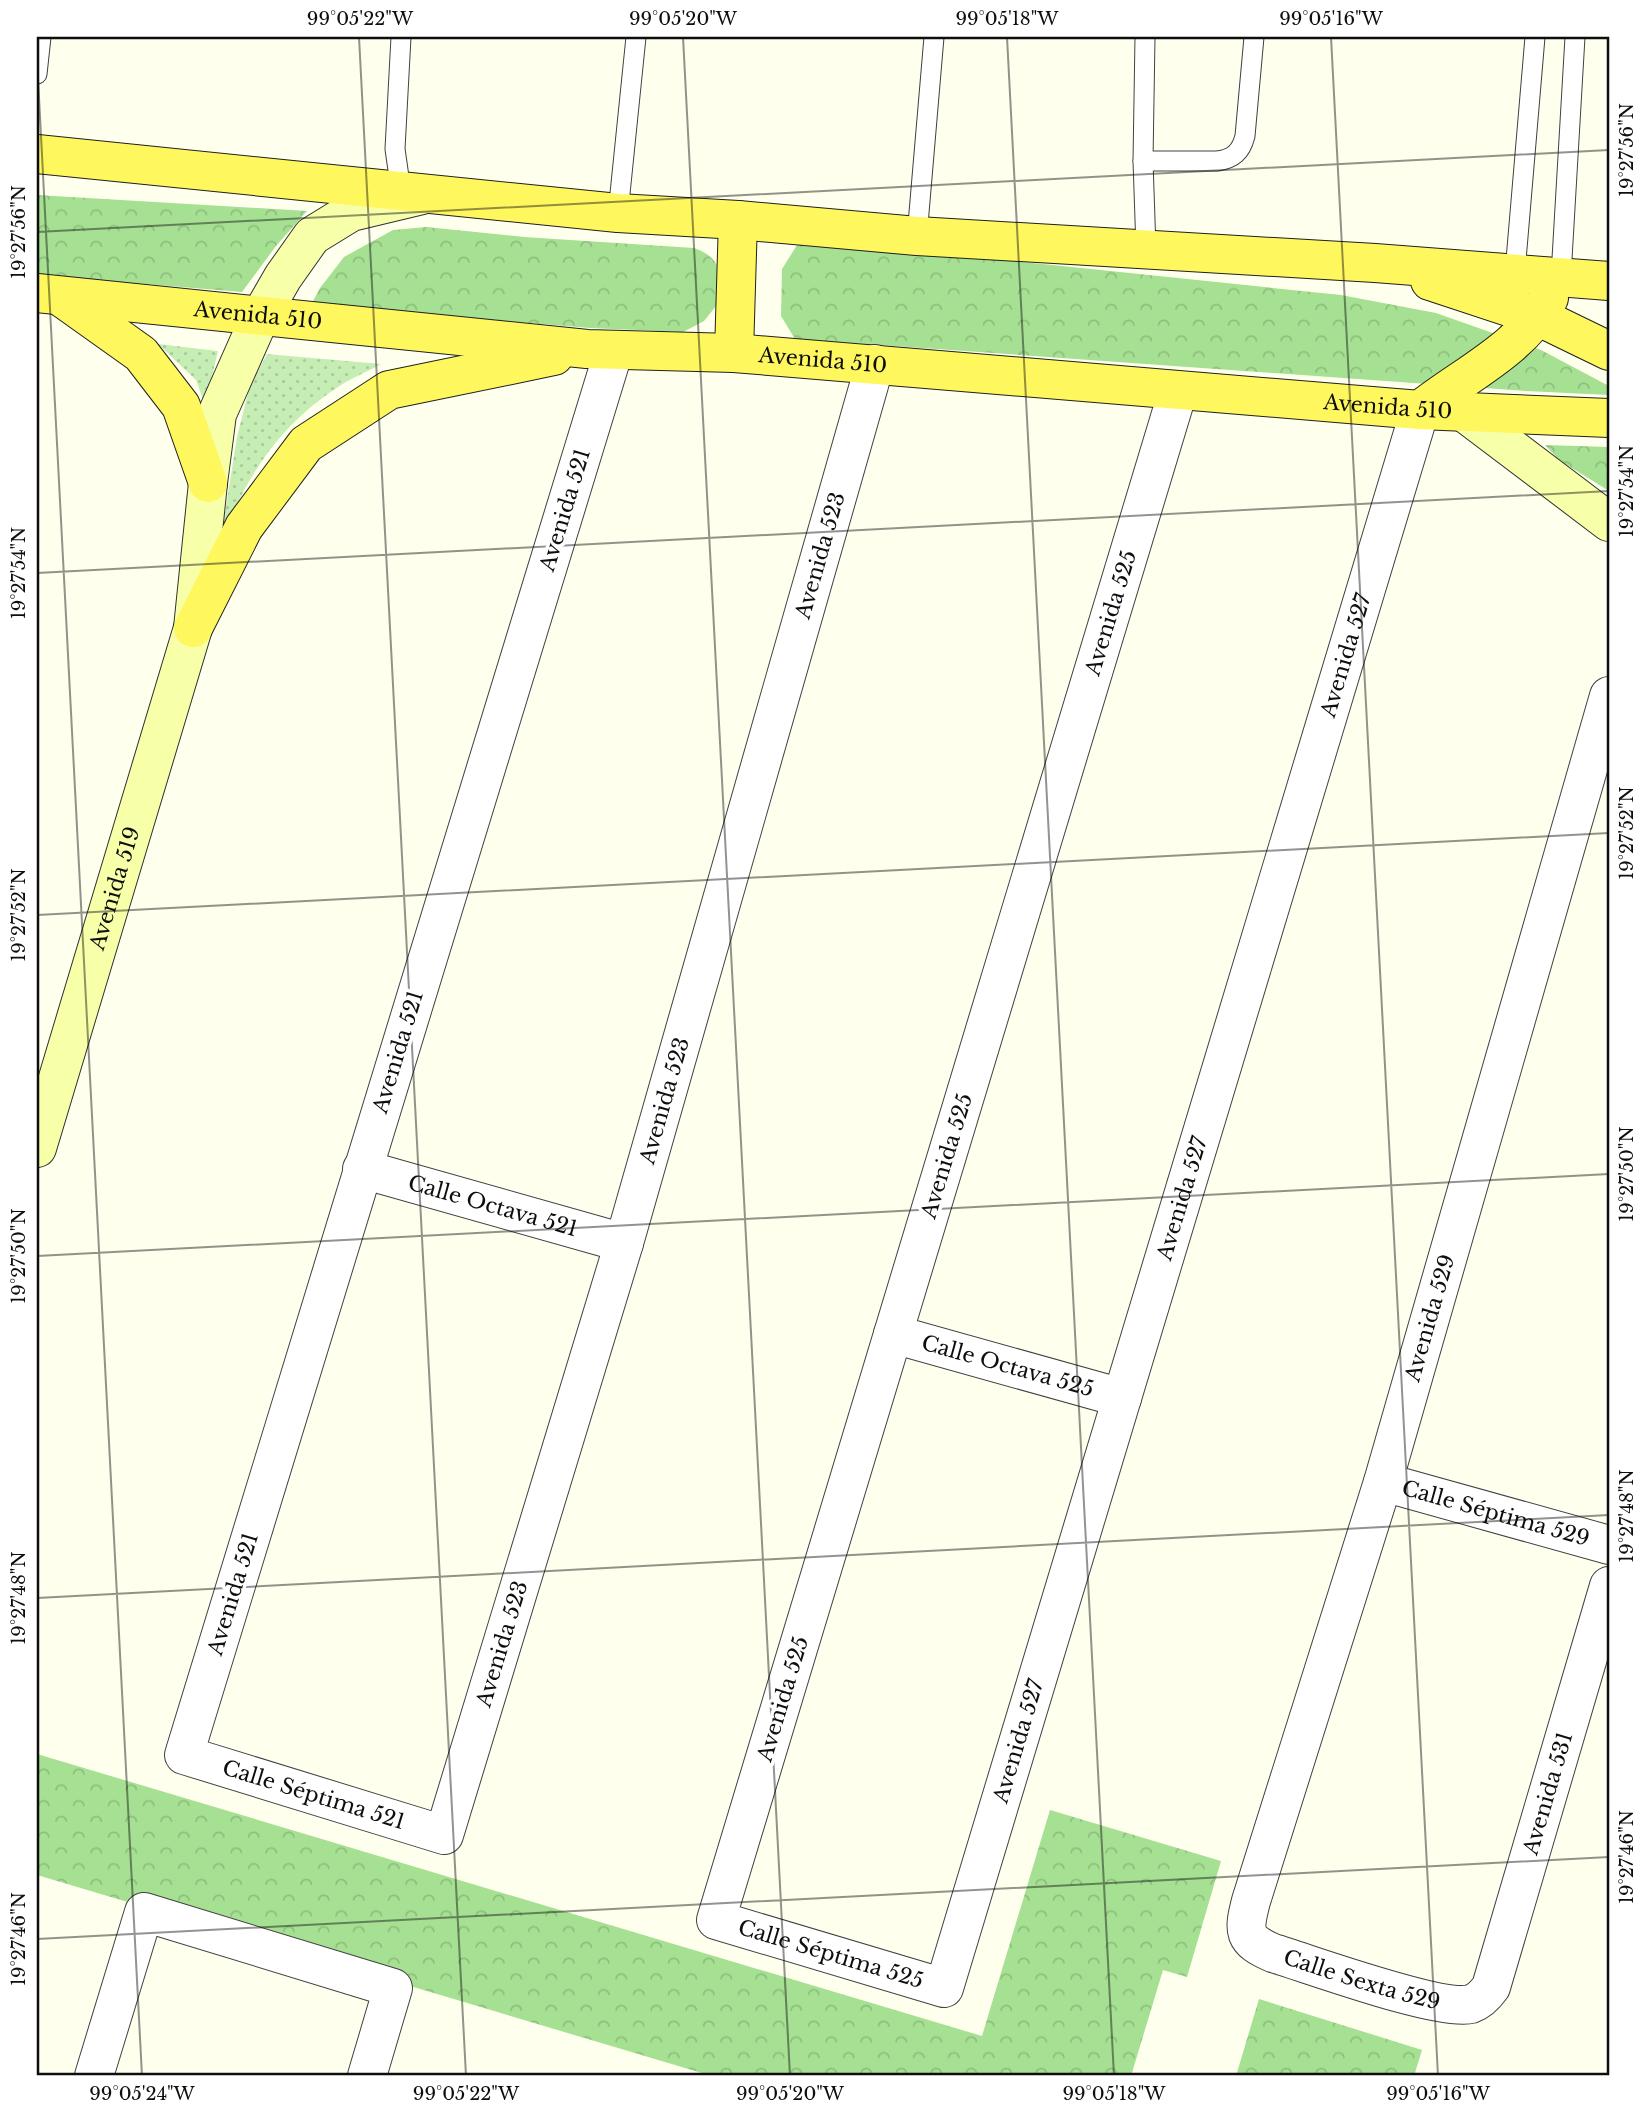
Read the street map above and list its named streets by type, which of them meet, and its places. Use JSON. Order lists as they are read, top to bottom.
{
  "streets": {
    "main road": ["Avenida 510"],
    "street": [
      "Avenida 521",
      "Avenida 523",
      "Avenida 525",
      "Avenida 527",
      "Avenida 519",
      "Calle Octava 521",
      "Avenida 529",
      "Calle Octava 525",
      "Calle Séptima 529",
      "Avenida 531",
      "Calle Séptima 521",
      "Calle Séptima 525",
      "Calle Sexta 529"
    ]
  },
  "crossings": [
    ["Avenida 510", "Avenida 521"],
    ["Avenida 510", "Avenida 523"],
    ["Avenida 510", "Avenida 525"],
    ["Avenida 510", "Avenida 527"],
    ["Avenida 510", "Avenida 519"],
    ["Avenida 521", "Calle Octava 521"],
    ["Avenida 521", "Calle Séptima 521"],
    ["Avenida 523", "Calle Octava 521"],
    ["Avenida 523", "Calle Séptima 521"],
    ["Avenida 525", "Calle Octava 525"],
    ["Avenida 525", "Calle Séptima 525"],
    ["Avenida 527", "Calle Octava 525"],
    ["Avenida 527", "Calle Séptima 525"],
    ["Avenida 529", "Calle Séptima 529"],
    ["Avenida 529", "Calle Sexta 529"],
    ["Avenida 531", "Calle Sexta 529"]
  ],
  "coordinates": [
    "99°05'22\"W",
    "99°05'20\"W",
    "99°05'18\"W",
    "99°05'16\"W",
    "19°27'56\"N",
    "19°27'54\"N",
    "19°27'52\"N",
    "19°27'50\"N",
    "19°27'48\"N",
    "19°27'46\"N",
    "99°05'24\"W"
  ]
}
